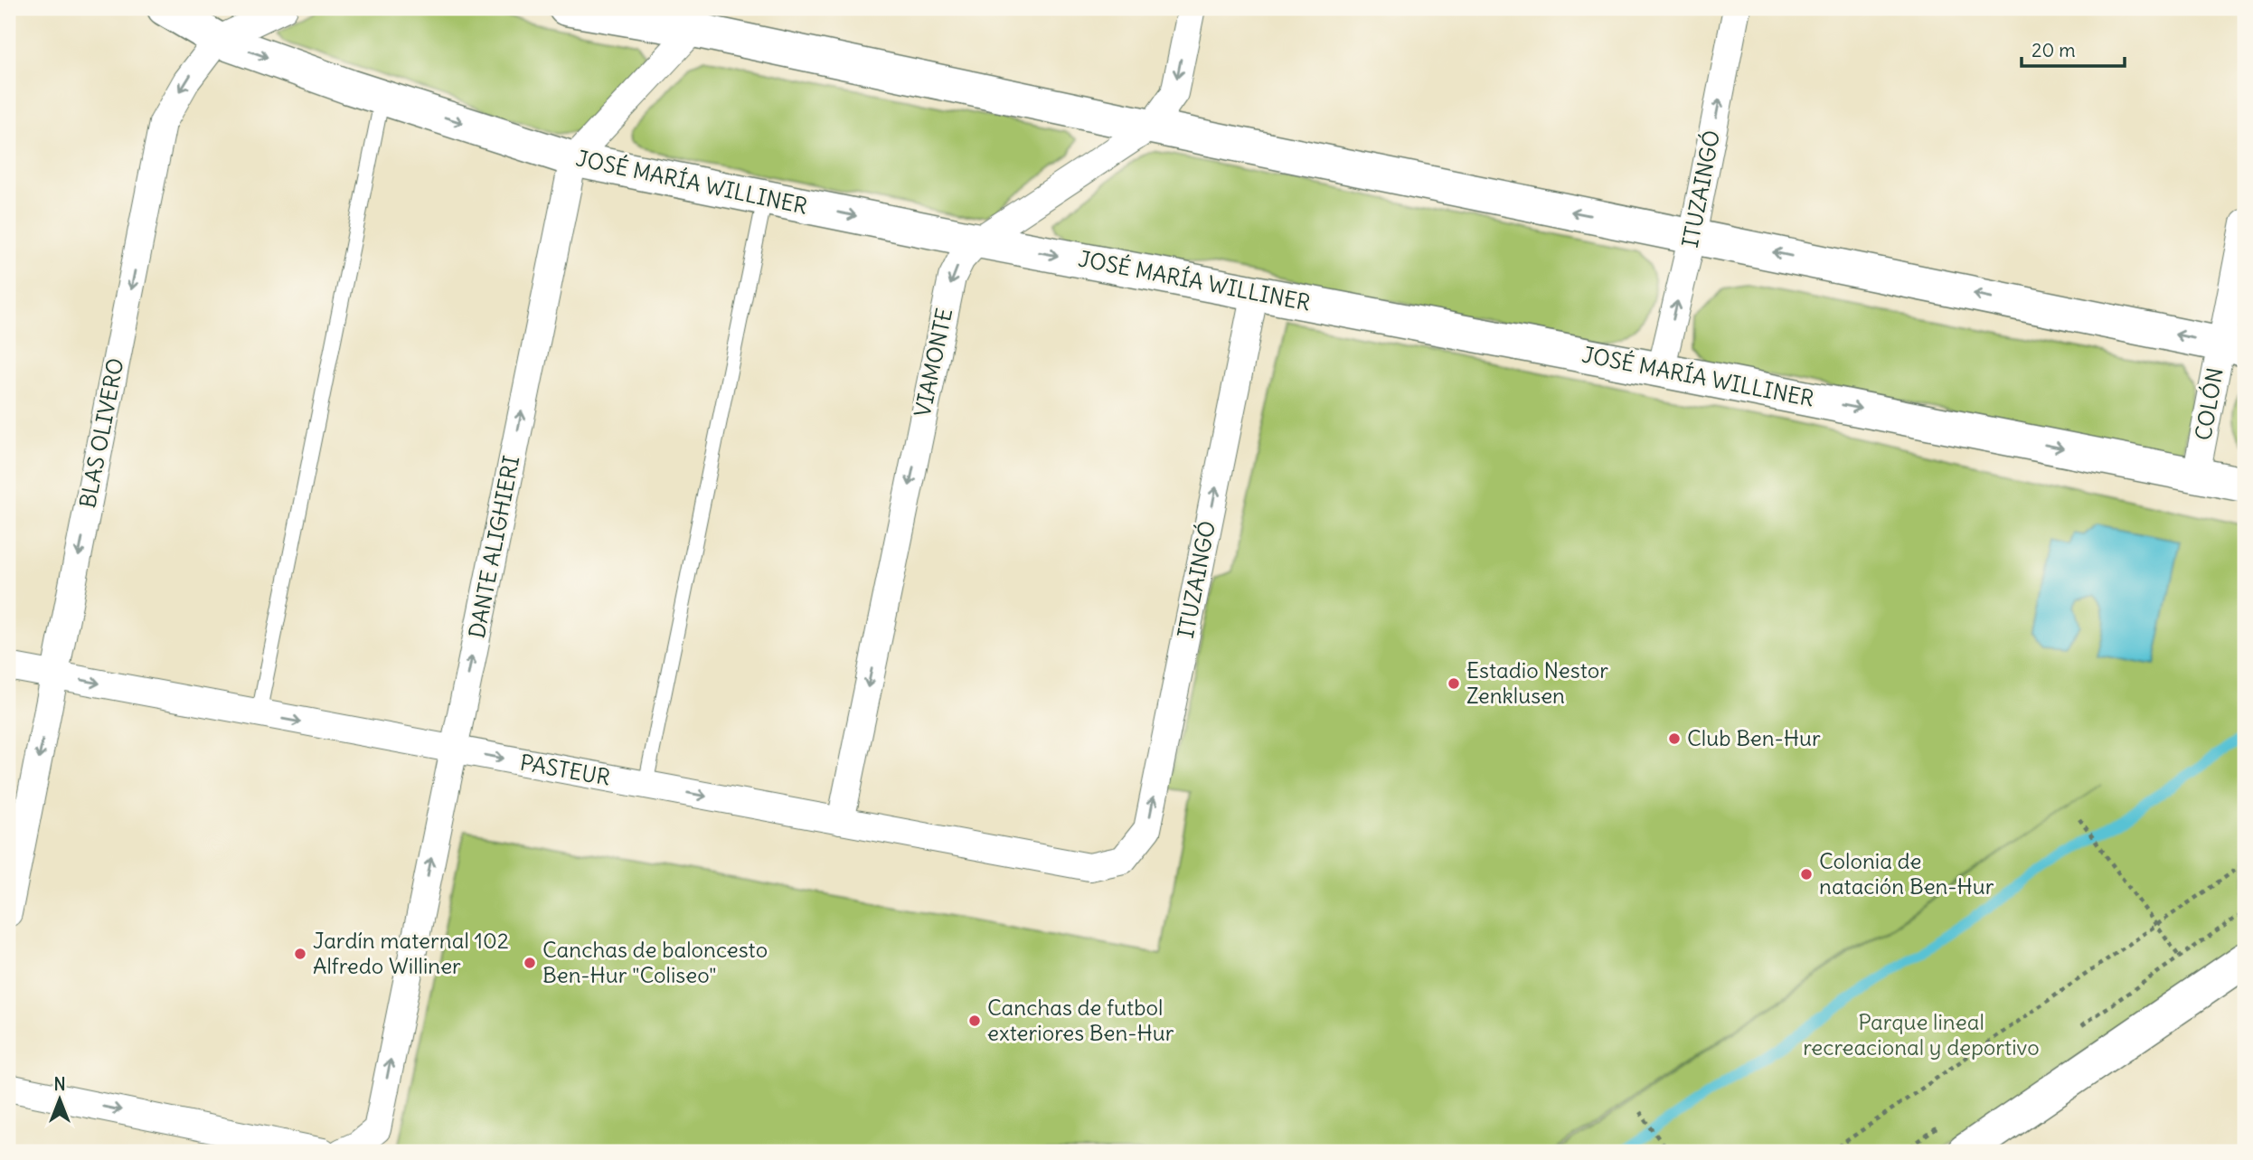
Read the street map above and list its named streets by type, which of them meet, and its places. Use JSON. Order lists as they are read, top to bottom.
{
  "streets": {
    "street": [
      "JOSÉ MARÍA WILLINER",
      "ITUZAINGÓ",
      "VIAMONTE",
      "COLÓN",
      "BLAS OLIVERO",
      "DANTE ALIGHIERI",
      "PASTEUR"
    ]
  },
  "crossings": [
    ["JOSÉ MARÍA WILLINER", "ITUZAINGÓ"],
    ["JOSÉ MARÍA WILLINER", "VIAMONTE"],
    ["JOSÉ MARÍA WILLINER", "COLÓN"],
    ["JOSÉ MARÍA WILLINER", "BLAS OLIVERO"],
    ["JOSÉ MARÍA WILLINER", "DANTE ALIGHIERI"],
    ["ITUZAINGÓ", "PASTEUR"],
    ["VIAMONTE", "PASTEUR"],
    ["BLAS OLIVERO", "PASTEUR"],
    ["DANTE ALIGHIERI", "PASTEUR"]
  ],
  "one_way": [
    "ITUZAINGÓ",
    "VIAMONTE",
    "BLAS OLIVERO",
    "DANTE ALIGHIERI",
    "PASTEUR"
  ],
  "parks": ["Parque lineal recreacional y deportivo"],
  "places": [
    "Estadio Nestor Zenklusen",
    "Club Ben-Hur",
    "Colonia de natación Ben-Hur",
    "Jardín maternal 102 Alfredo Williner",
    "Canchas de baloncesto Ben-Hur \"Coliseo\"",
    "Canchas de futbol exteriores Ben-Hur"
  ],
  "scale_bar": "20 m",
  "north": "top"
}
